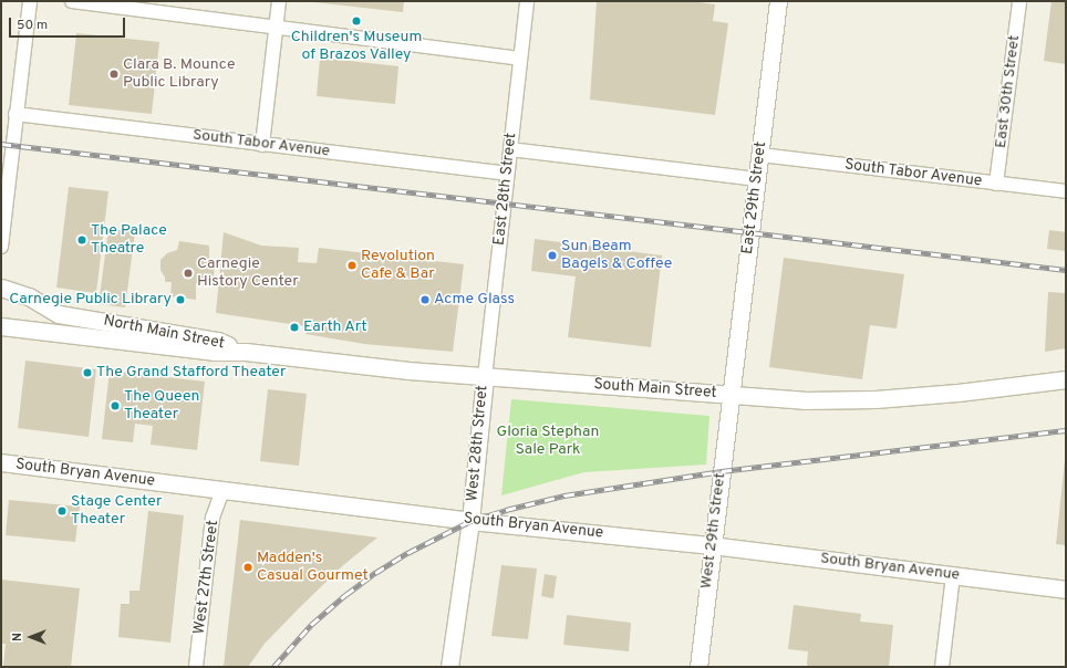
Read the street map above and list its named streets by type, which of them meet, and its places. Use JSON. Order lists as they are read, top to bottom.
{
  "streets": {
    "street": [
      "East 30th Street",
      "South Tabor Avenue",
      "East 28th Street",
      "East 29th Street",
      "North Main Street",
      "South Main Street",
      "West 28th Street",
      "South Bryan Avenue",
      "West 29th Street",
      "West 27th Street"
    ]
  },
  "crossings": [
    ["East 30th Street", "South Tabor Avenue"],
    ["South Tabor Avenue", "East 28th Street"],
    ["South Tabor Avenue", "East 29th Street"],
    ["East 28th Street", "South Main Street"],
    ["East 28th Street", "West 28th Street"],
    ["East 29th Street", "South Main Street"],
    ["East 29th Street", "West 29th Street"],
    ["North Main Street", "South Main Street"],
    ["South Main Street", "West 28th Street"],
    ["South Main Street", "West 29th Street"],
    ["West 28th Street", "South Bryan Avenue"],
    ["South Bryan Avenue", "West 29th Street"],
    ["South Bryan Avenue", "West 27th Street"]
  ],
  "parks": ["Gloria Stephan Sale Park"],
  "places": [
    "Children's Museum of Brazos Valley",
    "Clara B. Mounce Public Library",
    "The Palace Theatre",
    "Sun Beam Bagels & Coffee",
    "Revolution Cafe & Bar",
    "Carnegie History Center",
    "Carnegie Public Library",
    "Acme Glass",
    "Earth Art",
    "The Grand Stafford Theater",
    "The Queen Theater",
    "Stage Center Theater",
    "Madden's Casual Gourmet"
  ],
  "scale_bar": "50 m",
  "north": "left"
}
